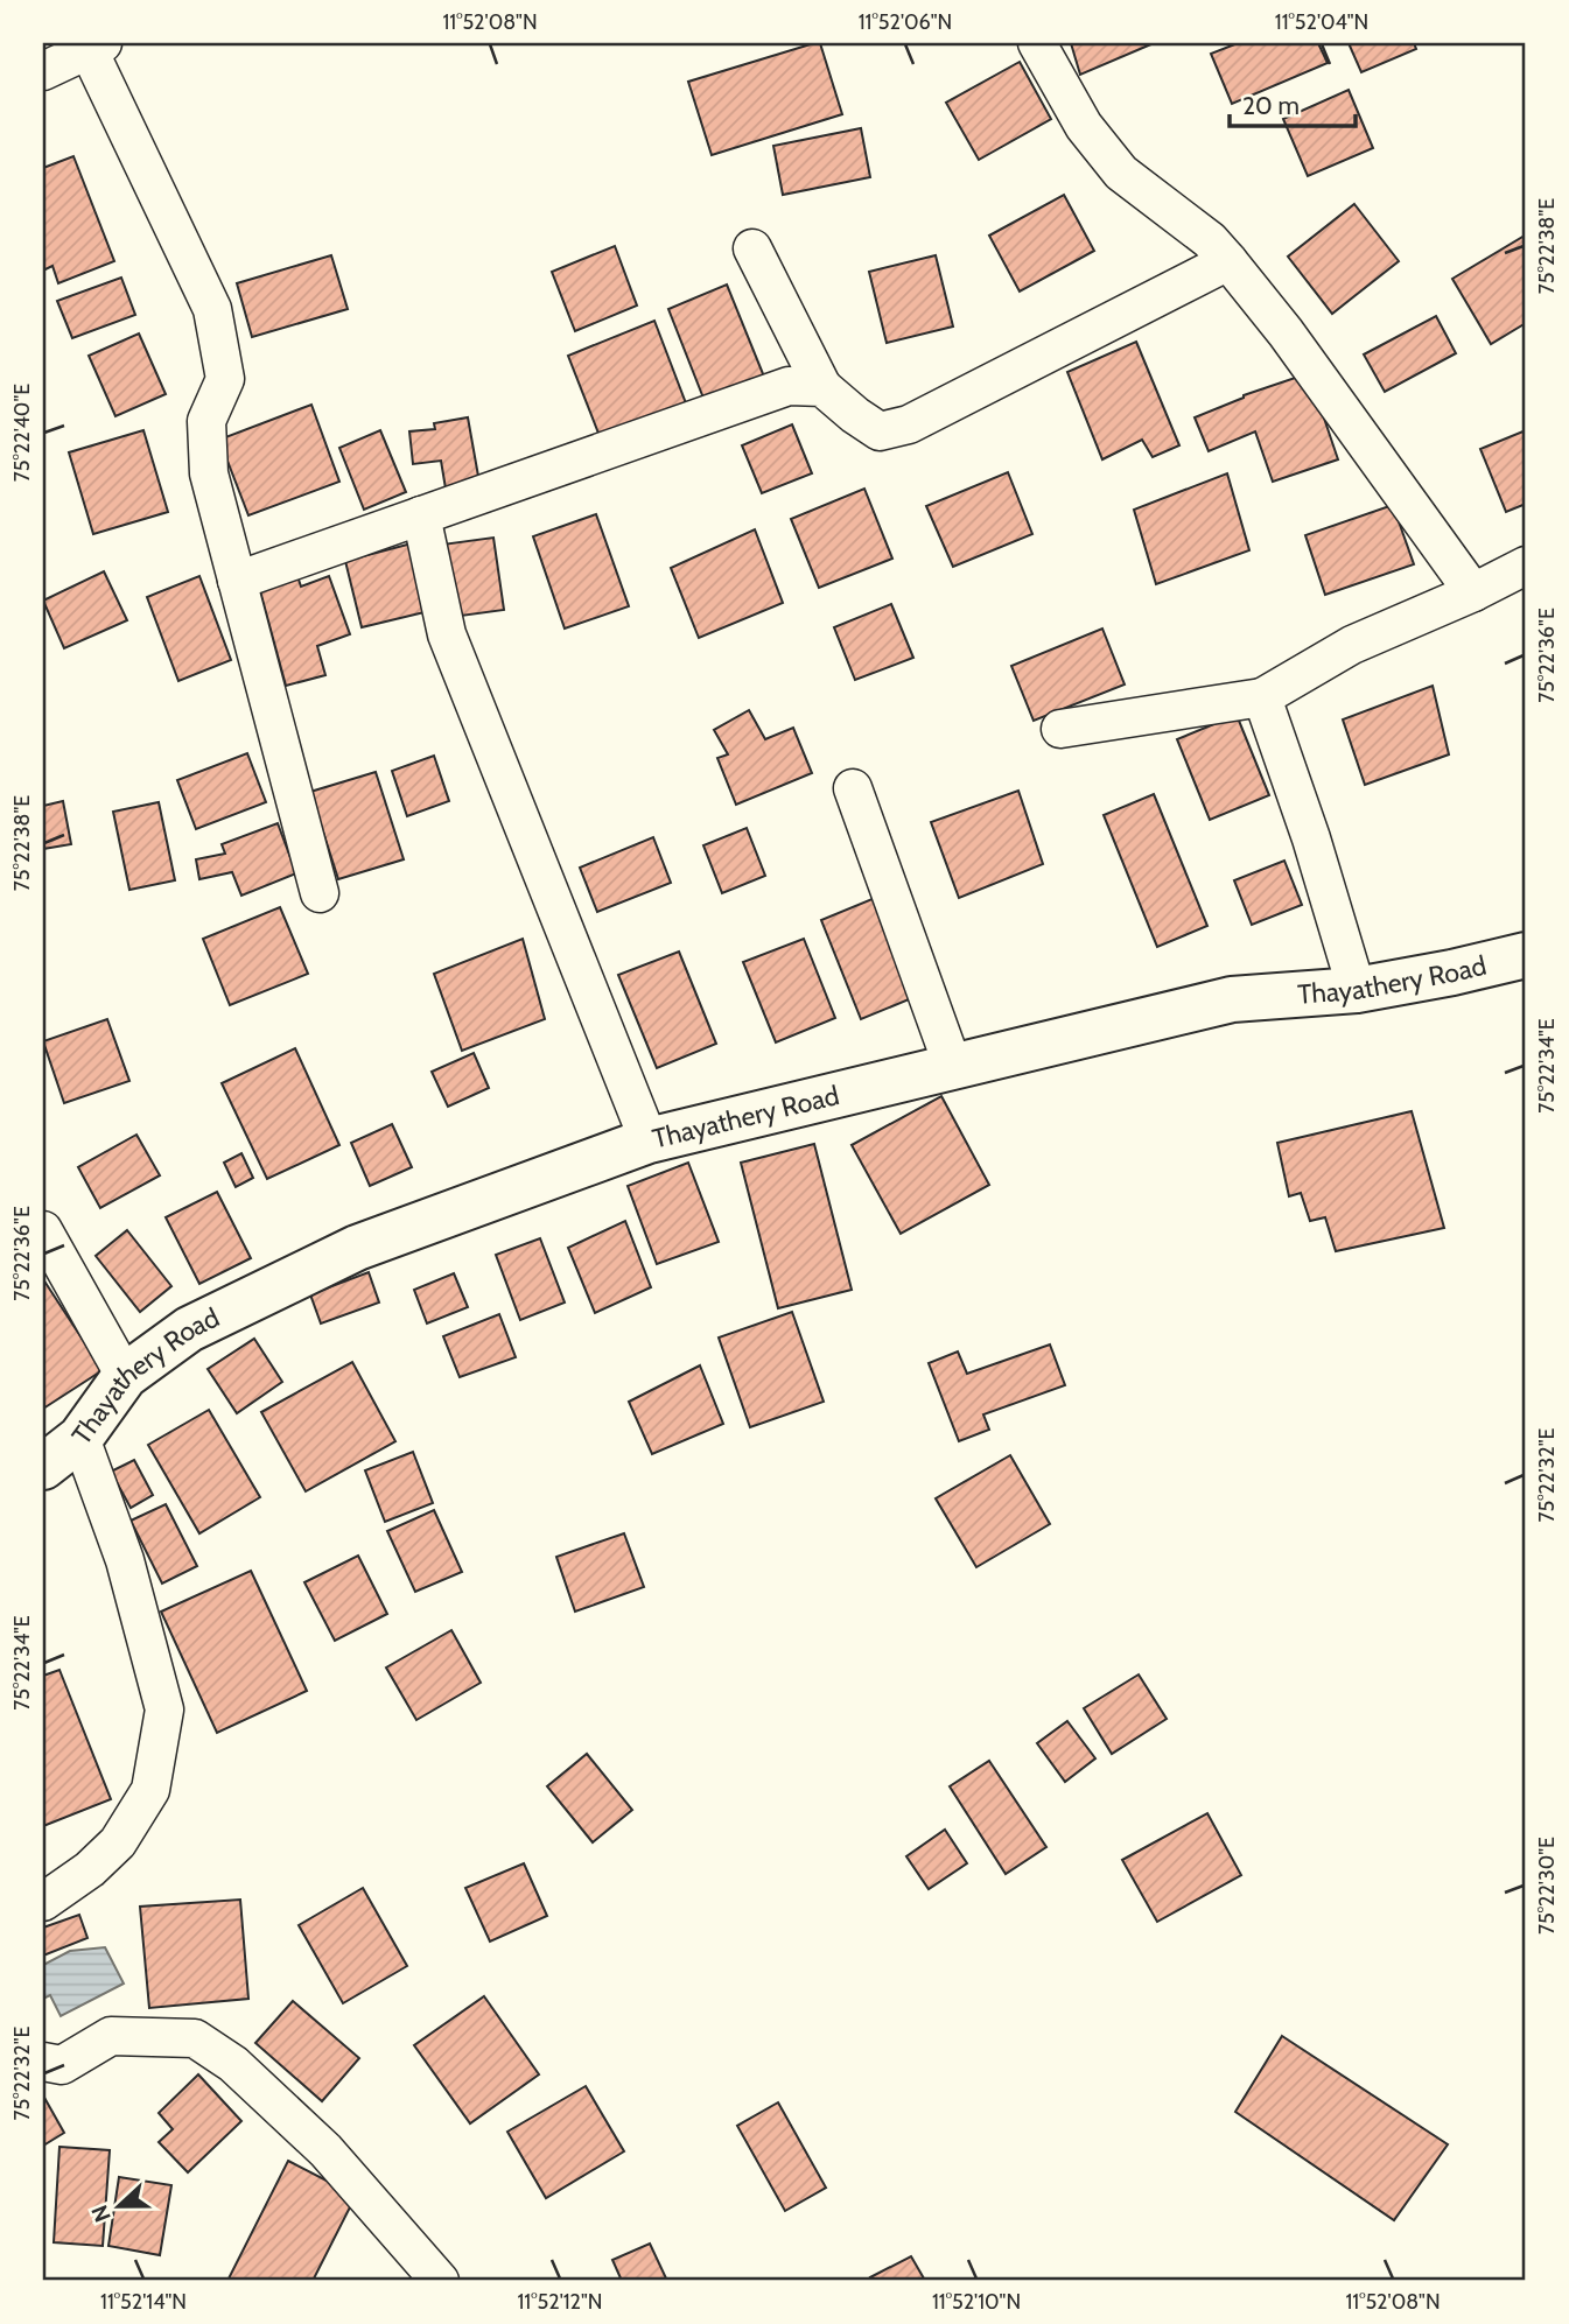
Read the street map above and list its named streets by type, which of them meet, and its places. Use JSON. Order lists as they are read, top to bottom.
{
  "streets": {
    "street": ["Thayathery Road"]
  },
  "scale_bar": "20 m",
  "north": "left",
  "coordinates": [
    "11°52'08\"N",
    "11°52'06\"N",
    "11°52'04\"N",
    "75°22'38\"E",
    "75°22'40\"E",
    "75°22'36\"E",
    "75°22'34\"E",
    "75°22'32\"E",
    "75°22'30\"E",
    "11°52'14\"N",
    "11°52'12\"N",
    "11°52'10\"N"
  ]
}
